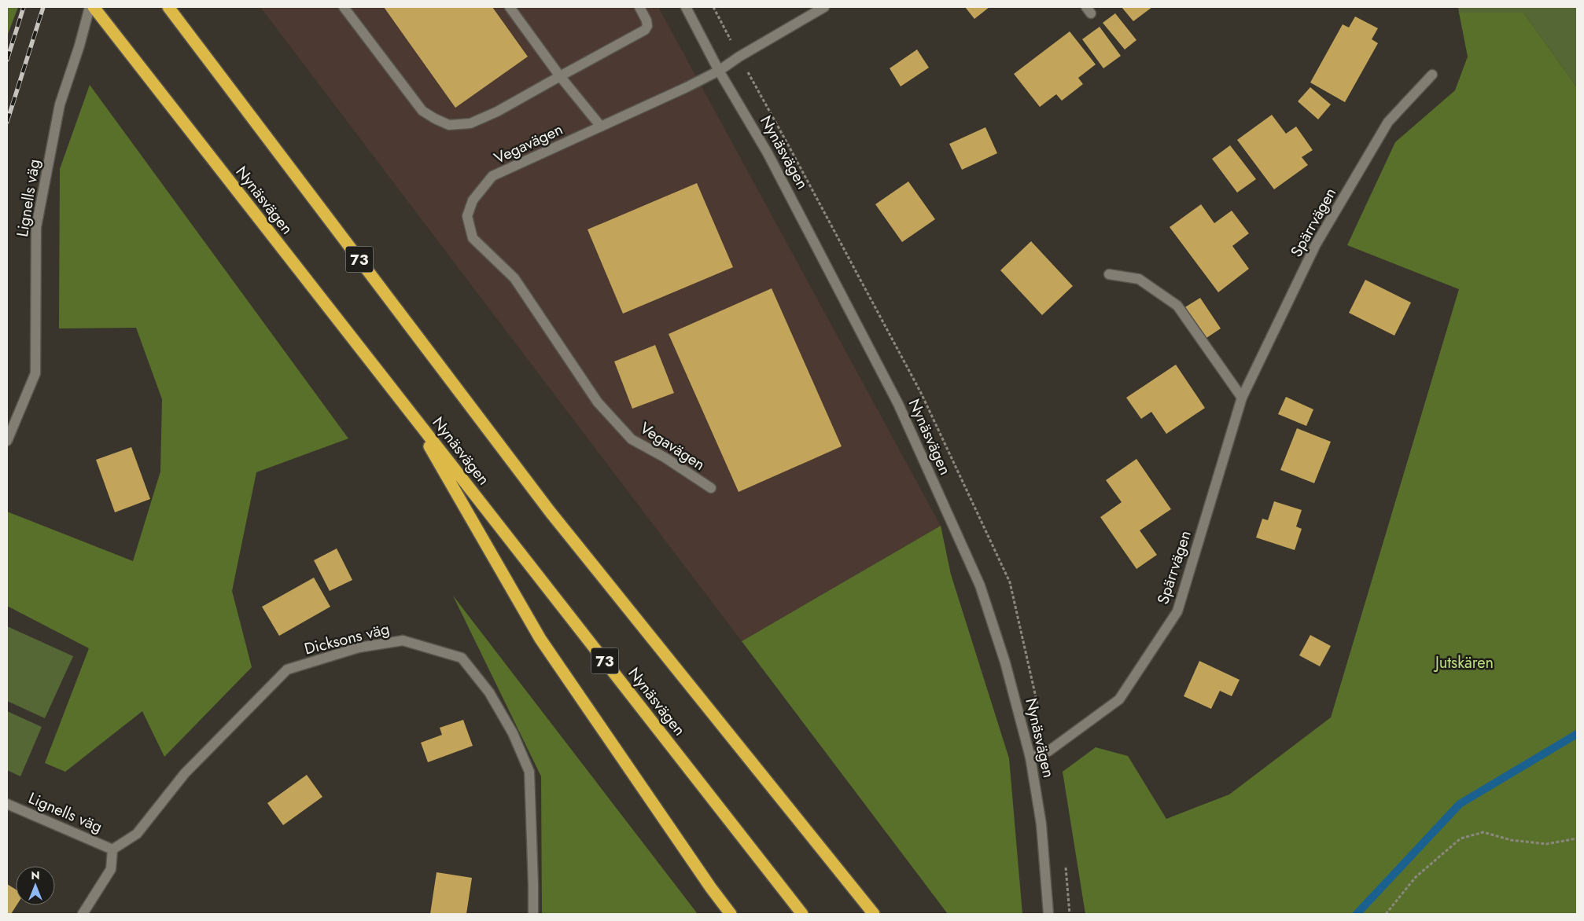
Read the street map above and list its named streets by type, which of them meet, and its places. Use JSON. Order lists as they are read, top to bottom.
{
  "streets": {
    "highway": ["Nynäsvägen", "73"],
    "street": [
      "Vegavägen",
      "Lignells väg",
      "Spärrvägen",
      "Dicksons väg"
    ]
  },
  "crossings": [
    ["Vegavägen", "Nynäsvägen"],
    ["Nynäsvägen", "Spärrvägen"],
    ["Lignells väg", "Dicksons väg"]
  ],
  "parks": ["Jutskären"],
  "north": "top"
}
